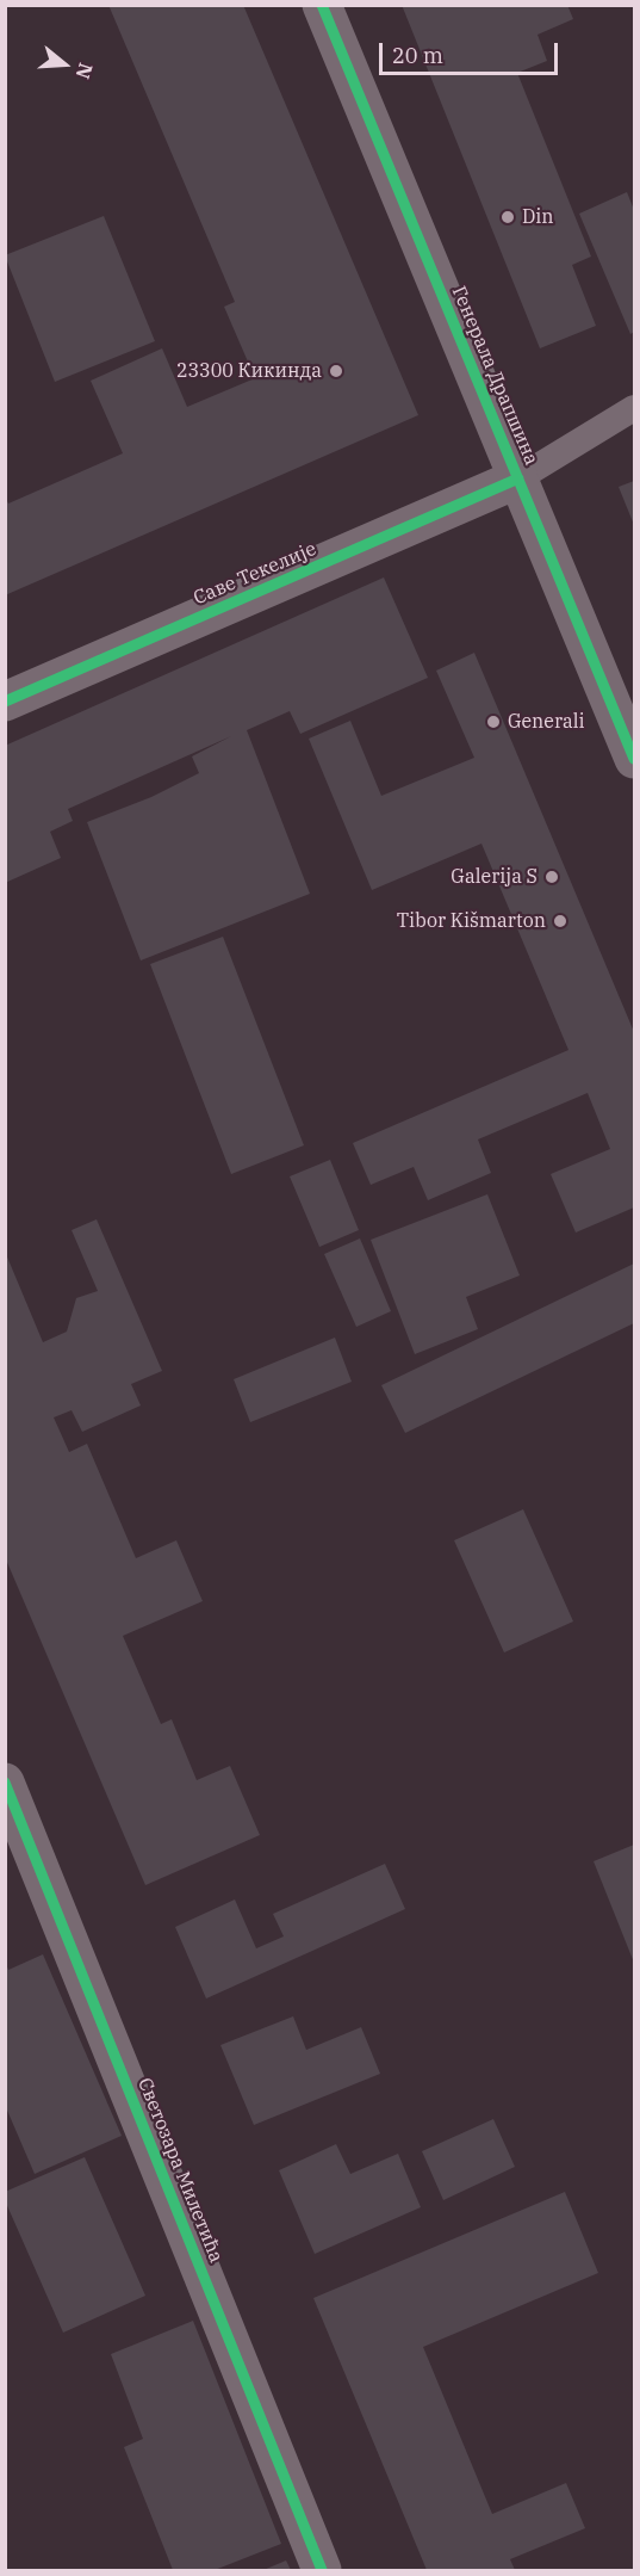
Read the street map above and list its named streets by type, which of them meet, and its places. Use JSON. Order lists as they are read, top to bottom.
{
  "streets": {
    "street": ["Генерала Драпшина", "Саве Текелије", "Светозара Милетића"]
  },
  "crossings": [
    ["Генерала Драпшина", "Саве Текелије"]
  ],
  "places": [
    "Din",
    "23300 Кикинда",
    "Generali",
    "Galerija S",
    "Tibor Kišmarton"
  ],
  "scale_bar": "20 m",
  "north": "right"
}
